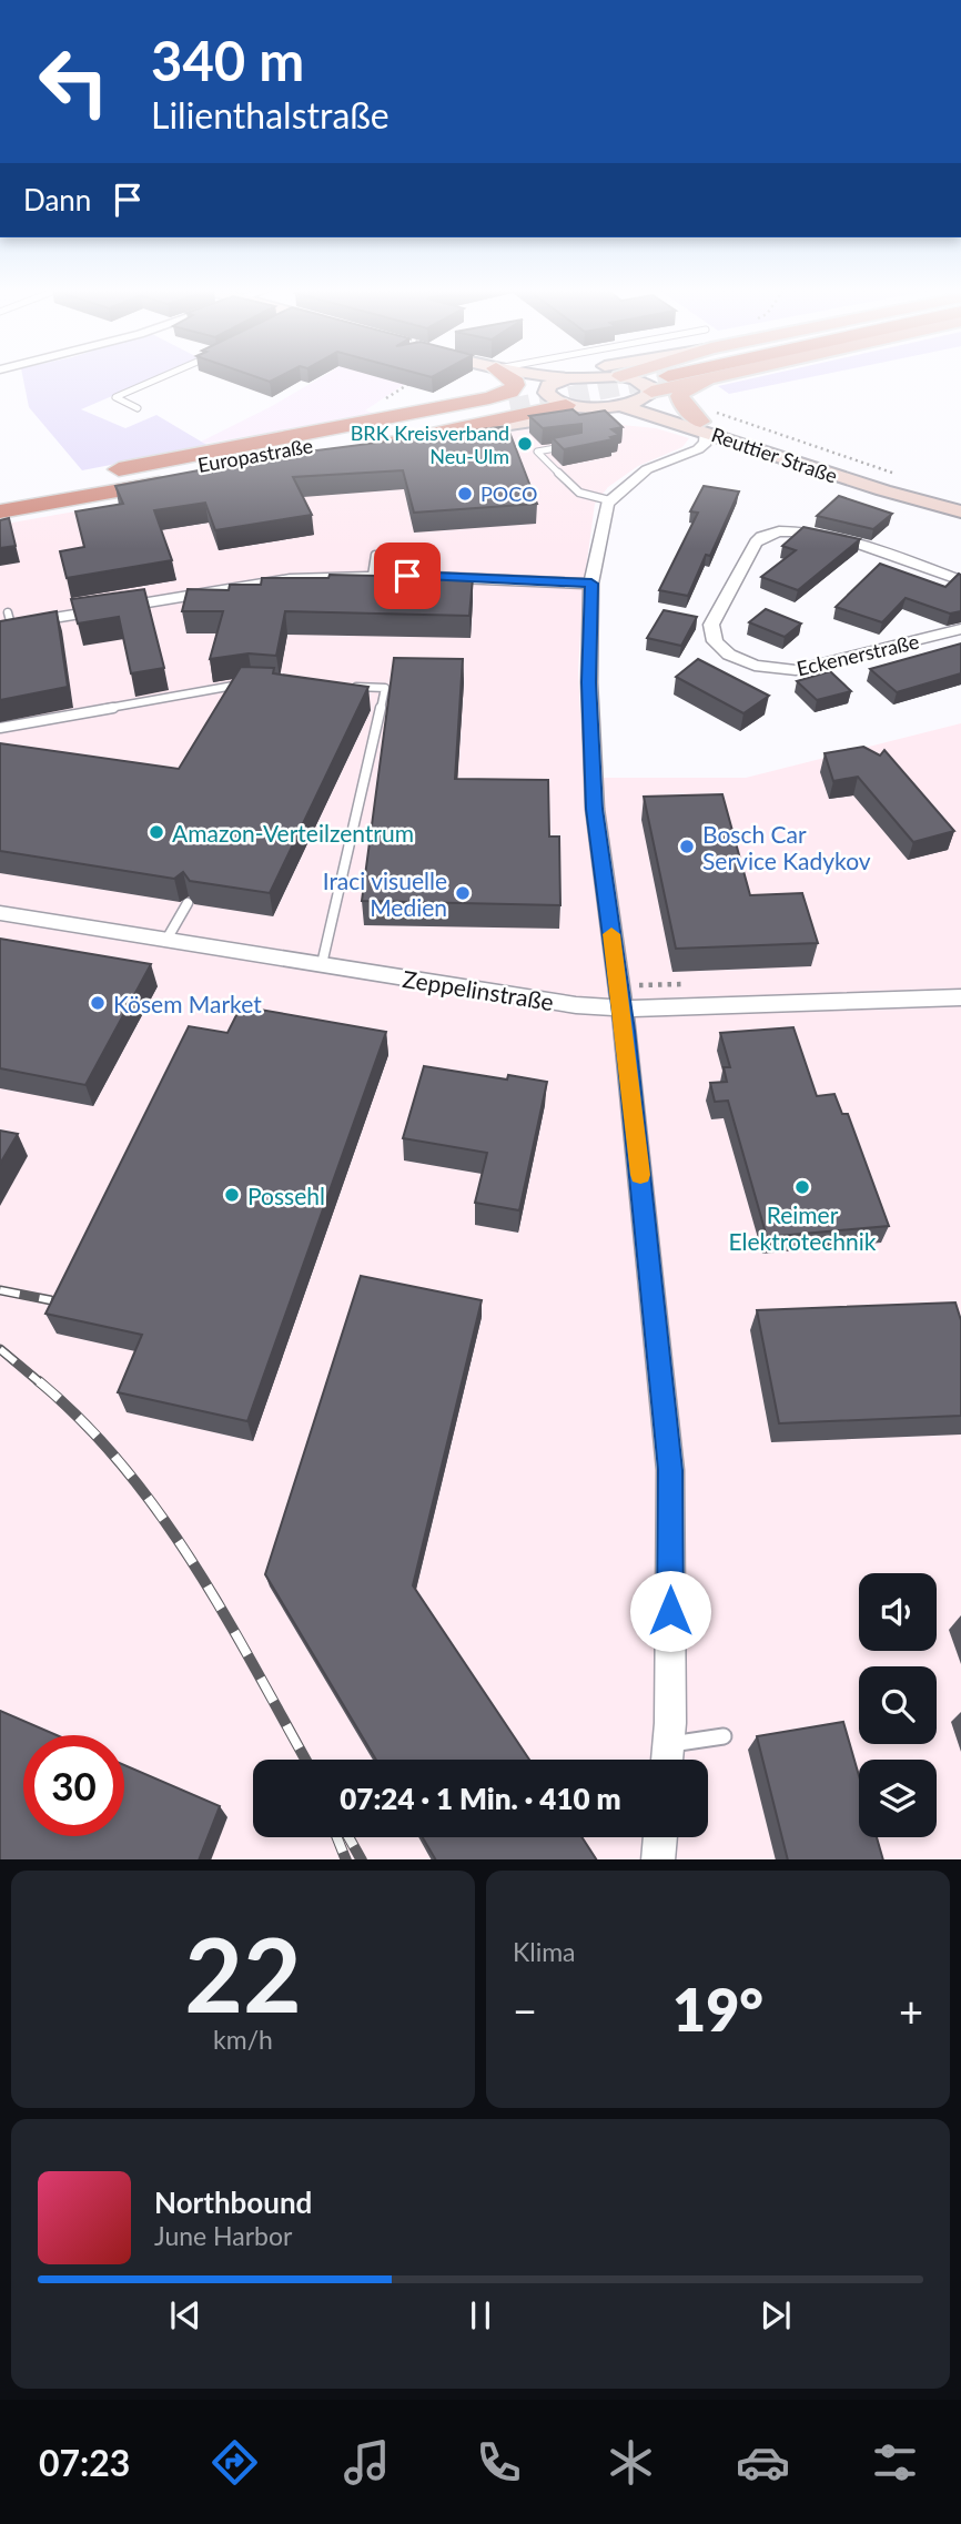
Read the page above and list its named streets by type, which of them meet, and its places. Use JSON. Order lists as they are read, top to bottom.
{
  "streets": {
    "highway": ["Europastraße"],
    "main road": ["Reuttier Straße"],
    "street": ["Eckenerstraße", "Zeppelinstraße"]
  },
  "places": [
    "BRK Kreisverband Neu-Ulm",
    "POCO",
    "Amazon-Verteilzentrum",
    "Bosch Car Service Kadykov",
    "Iraci visuelle Medien",
    "Kösem Market",
    "Reimer Elektrotechnik",
    "Possehl"
  ],
  "page": {
    "turn": ["340 m", "Lilienthalstraße"],
    "then": "Dann",
    "limit": "30",
    "trip": "07:24 · 1 Min. · 410 m",
    "tile": [
      ["22", "km/h"],
      "Klima"
    ],
    "heat": ["−", "19°", "+"],
    "song": ["Northbound", "June Harbor"],
    "tabs": "07:23"
  }
}
